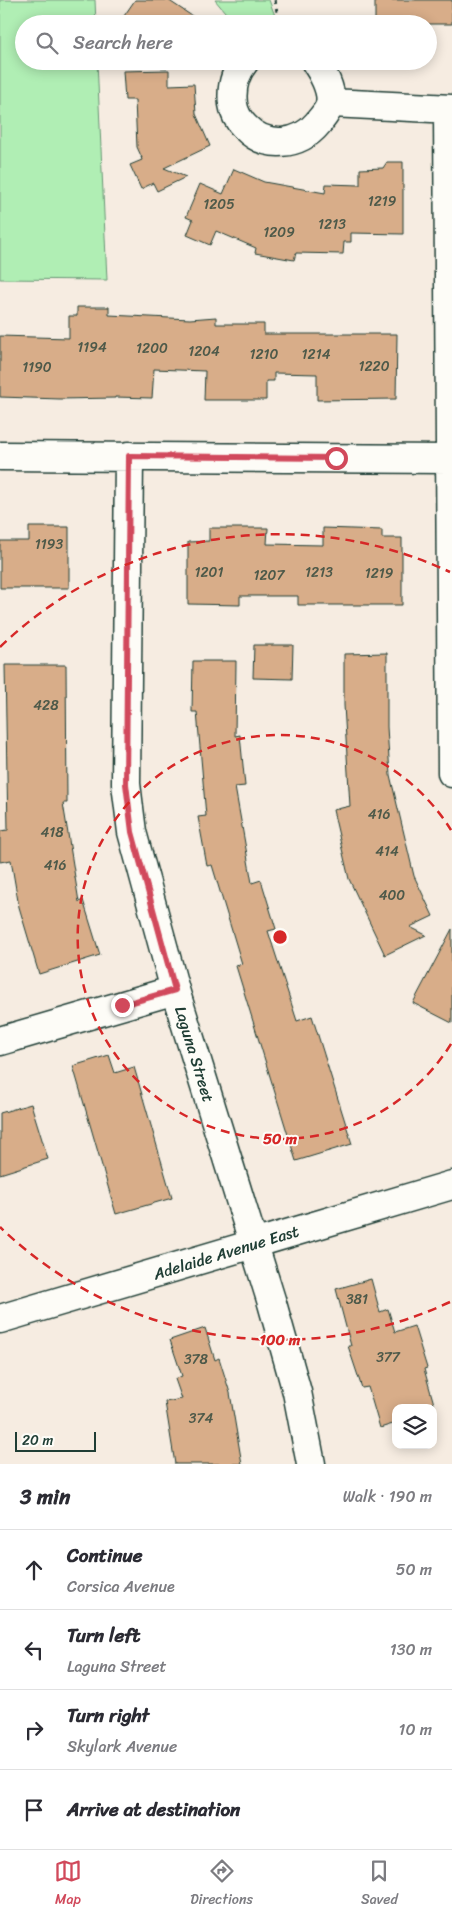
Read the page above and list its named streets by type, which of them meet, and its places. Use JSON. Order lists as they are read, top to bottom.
{
  "streets": {
    "street": ["Laguna Street", "Adelaide Avenue East"]
  },
  "crossings": [
    ["Laguna Street", "Adelaide Avenue East"]
  ],
  "house_numbers": [
    "1219",
    "1205",
    "1213",
    "1209",
    "1194",
    "1200",
    "1204",
    "1210",
    "1214",
    "1220",
    "1190",
    "1193",
    "1201",
    "1213",
    "1219",
    "1207",
    "428",
    "416",
    "418",
    "414",
    "416",
    "400",
    "381",
    "377",
    "378",
    "374"
  ],
  "scale_bar": "20 m",
  "page": {
    "search": "Search here",
    "scale": "20 m",
    "heading": ["3 min", "Walk · 190 m"],
    "list": [
      ["Continue", "Corsica Avenue", "50 m"],
      ["Turn left", "Laguna Street", "130 m"],
      ["Turn right", "Skylark Avenue", "10 m"],
      "Arrive at destination"
    ],
    "nav": ["Map", "Directions", "Saved"]
  },
  "rings": ["50 m", "100 m"]
}
